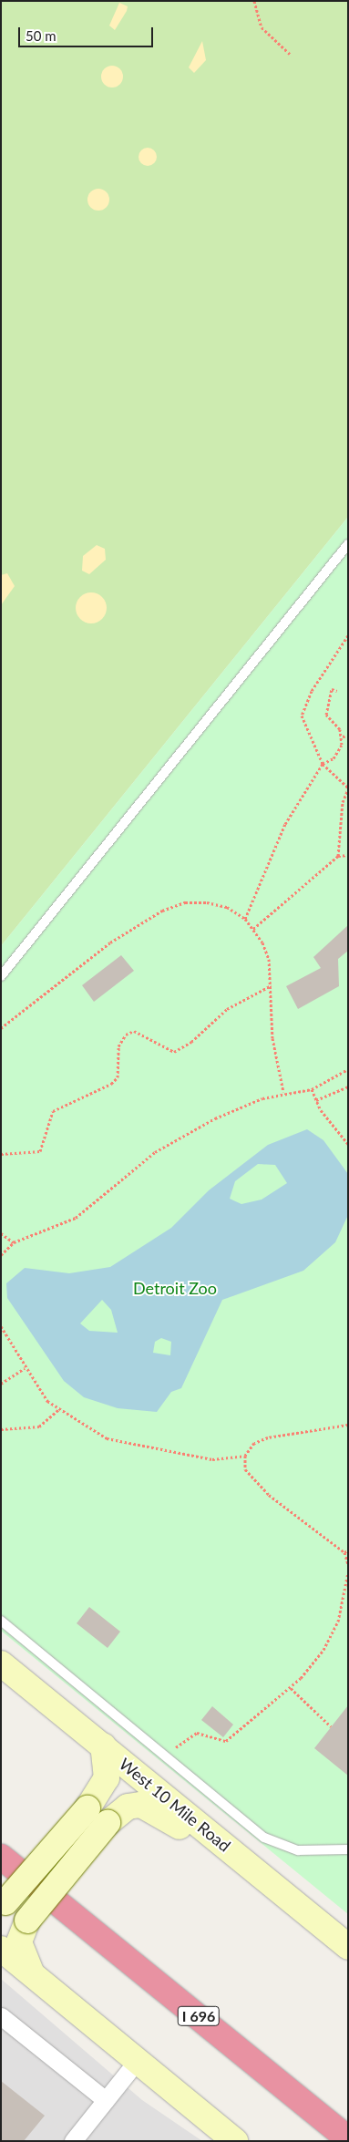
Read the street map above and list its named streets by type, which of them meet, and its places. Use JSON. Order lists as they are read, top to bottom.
{
  "streets": {
    "highway": ["I 696"],
    "main road": ["West 10 Mile Road"]
  },
  "parks": ["Detroit Zoo"],
  "scale_bar": "50 m"
}
